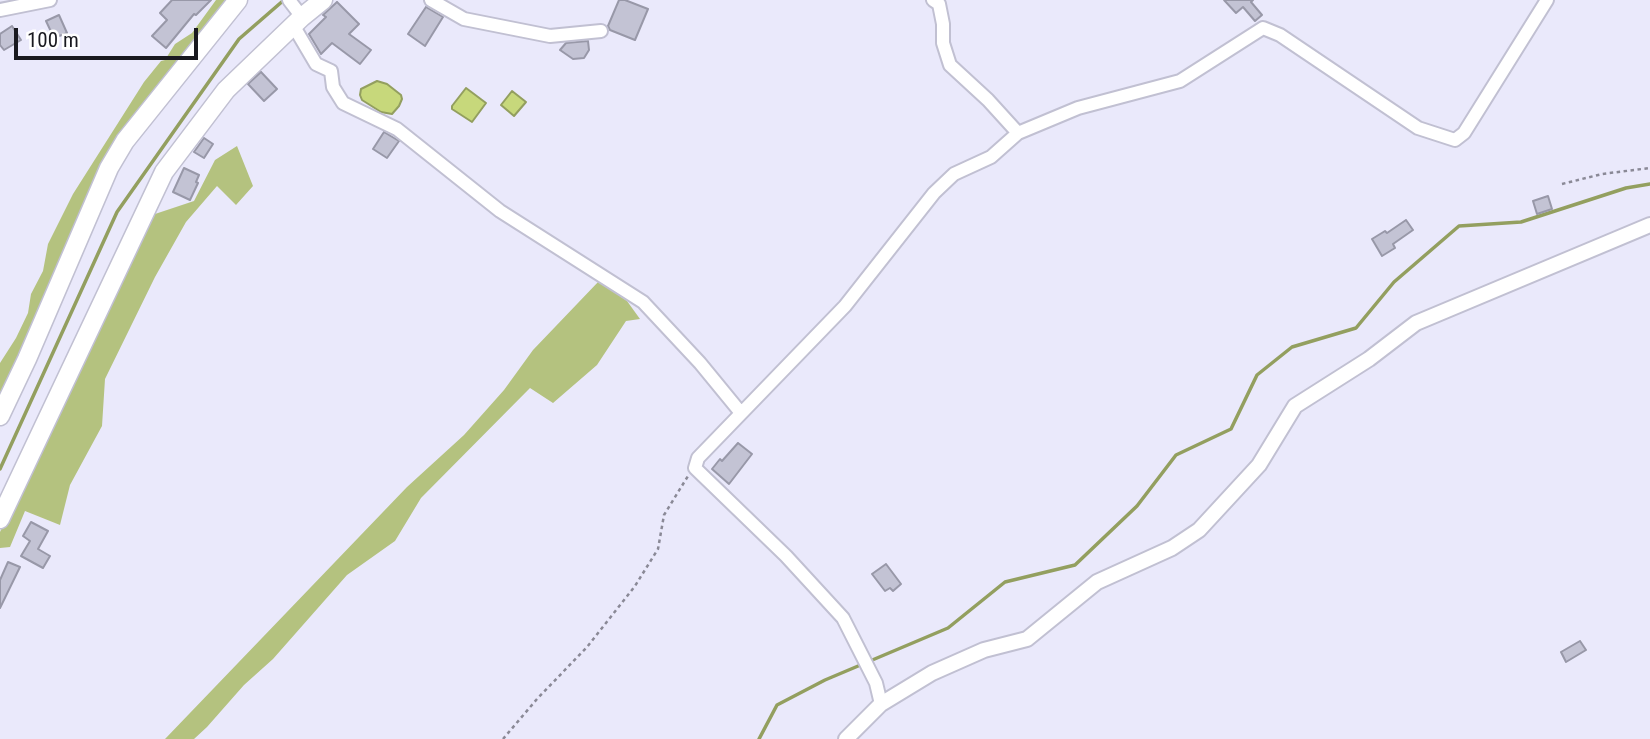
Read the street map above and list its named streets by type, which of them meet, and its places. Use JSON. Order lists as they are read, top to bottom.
{
  "scale_bar": "100 m"
}
